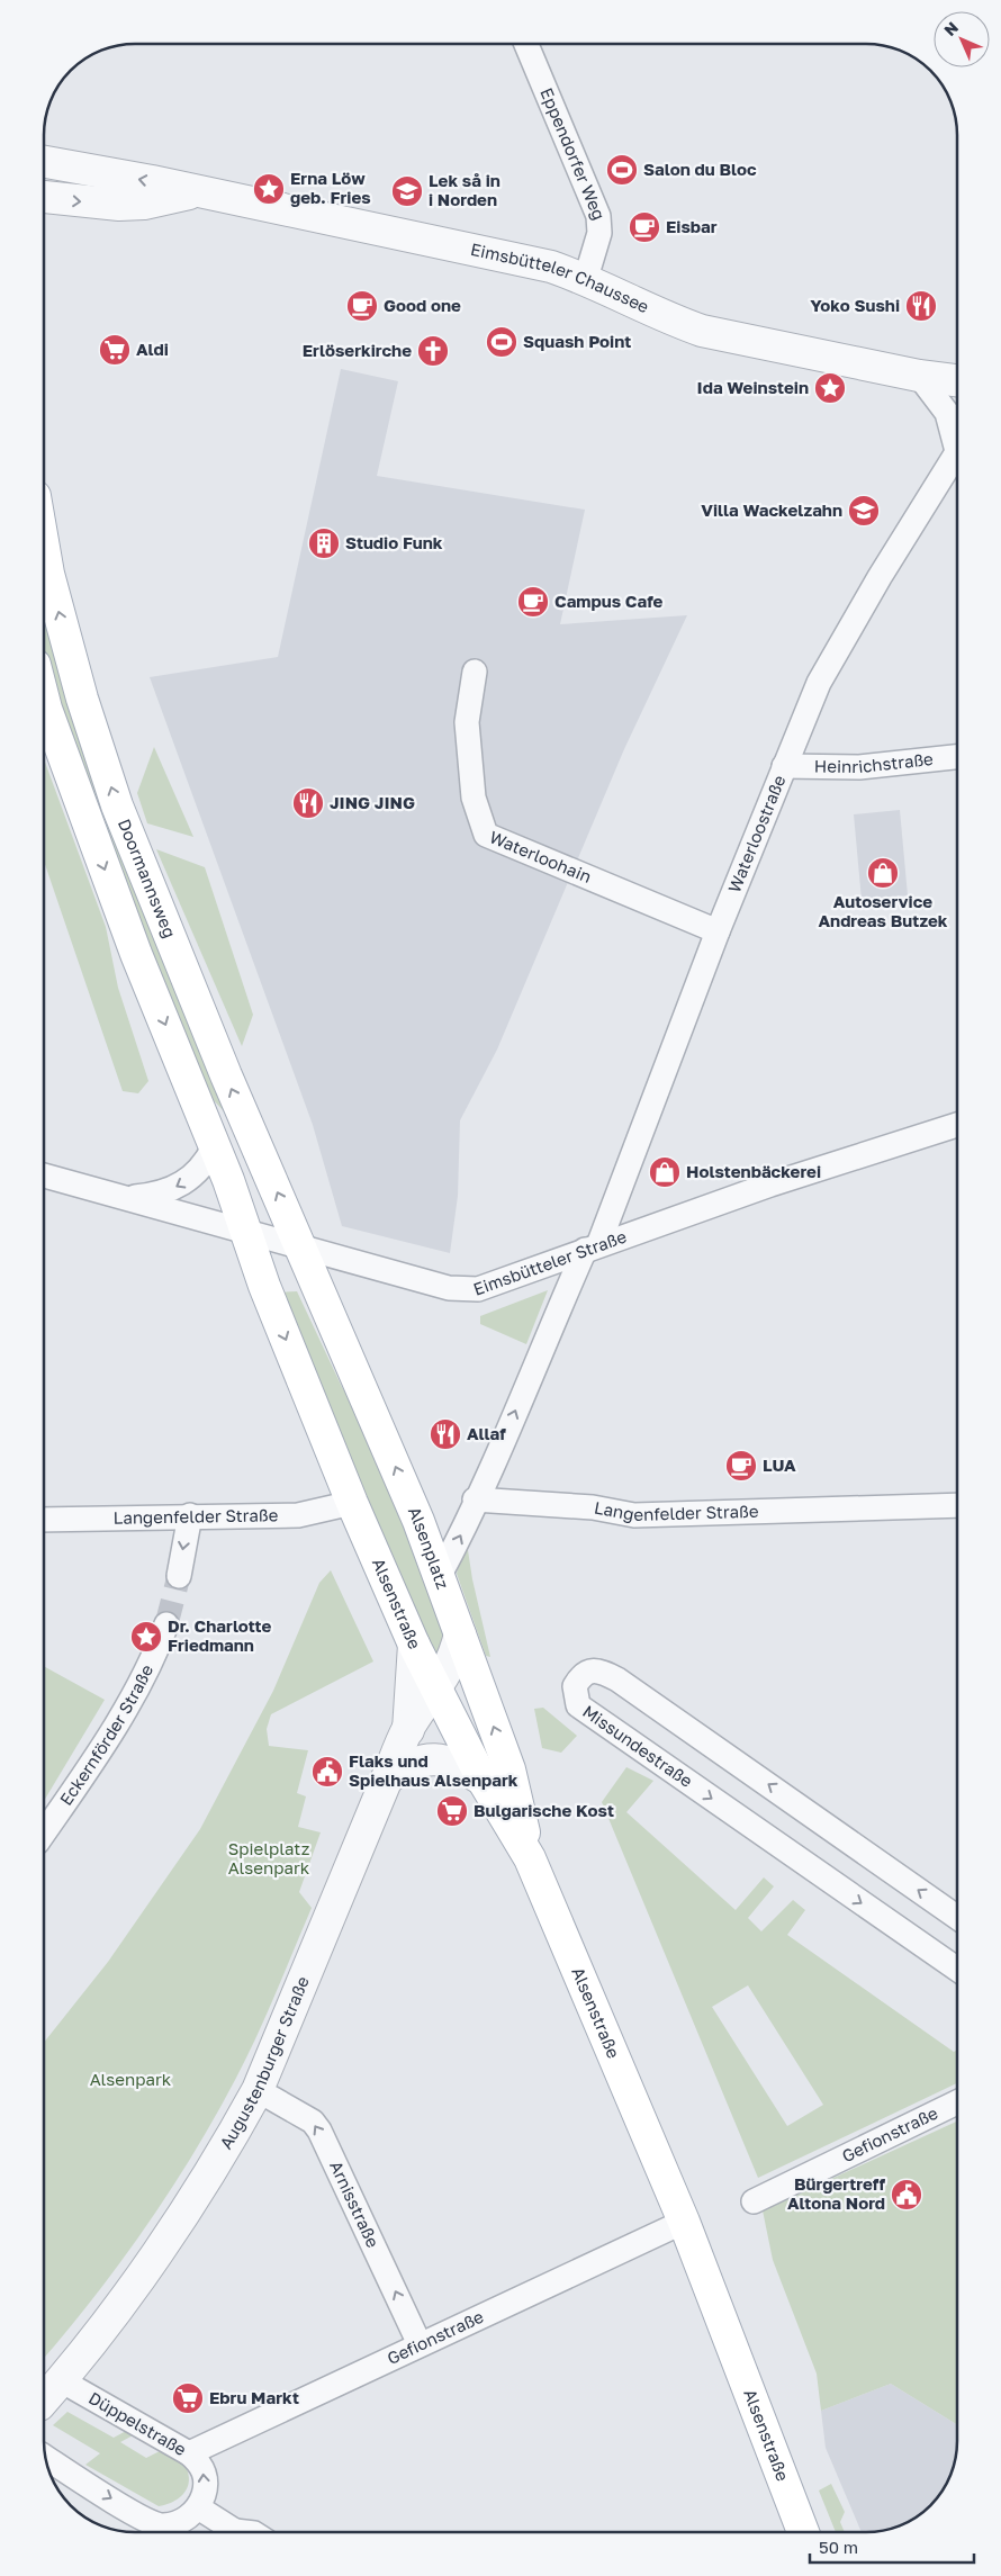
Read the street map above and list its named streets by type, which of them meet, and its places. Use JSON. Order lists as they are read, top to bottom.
{
  "streets": {
    "main road": ["Doormannsweg", "Alsenplatz", "Alsenstraße"],
    "street": [
      "Eppendorfer Weg",
      "Eimsbütteler Chaussee",
      "Heinrichstraße",
      "Waterloostraße",
      "Waterloohain",
      "Eimsbütteler Straße",
      "Langenfelder Straße",
      "Eckernförder Straße",
      "Missundestraße",
      "Augustenburger Straße",
      "Gefionstraße",
      "Arnisstraße",
      "Düppelstraße"
    ]
  },
  "crossings": [
    ["Eppendorfer Weg", "Eimsbütteler Chaussee"],
    ["Heinrichstraße", "Waterloostraße"],
    ["Waterloostraße", "Waterloohain"],
    ["Waterloostraße", "Eimsbütteler Straße"],
    ["Doormannsweg", "Eimsbütteler Straße"],
    ["Doormannsweg", "Alsenplatz"],
    ["Eimsbütteler Straße", "Alsenplatz"],
    ["Langenfelder Straße", "Alsenstraße"],
    ["Alsenplatz", "Alsenstraße"],
    ["Alsenplatz", "Augustenburger Straße"],
    ["Alsenstraße", "Augustenburger Straße"],
    ["Alsenstraße", "Gefionstraße"],
    ["Augustenburger Straße", "Arnisstraße"],
    ["Augustenburger Straße", "Düppelstraße"],
    ["Gefionstraße", "Arnisstraße"],
    ["Gefionstraße", "Düppelstraße"]
  ],
  "one_way": ["Arnisstraße"],
  "parks": ["Spielplatz Alsenpark", "Alsenpark"],
  "places": {
    "sports": ["Salon du Bloc", "Squash Point"],
    "place": ["Erna Löw geb. Fries", "Ida Weinstein", "Dr. Charlotte Friedmann"],
    "school or university": ["Lek så in i Norden", "Villa Wackelzahn"],
    "cafe": [
      "Eisbar",
      "Good one",
      "Campus Cafe",
      "LUA"
    ],
    "restaurant": ["Yoko Sushi", "JING JING", "Allaf"],
    "supermarket": ["Aldi", "Bulgarische Kost", "Ebru Markt"],
    "church": ["Erlöserkirche"],
    "building": ["Studio Funk"],
    "shop": ["Autoservice Andreas Butzek", "Holstenbäckerei"],
    "public building": ["Flaks und Spielhaus Alsenpark", "Bürgertreff Altona Nord"]
  },
  "scale_bar": "50 m",
  "north": "top left"
}
